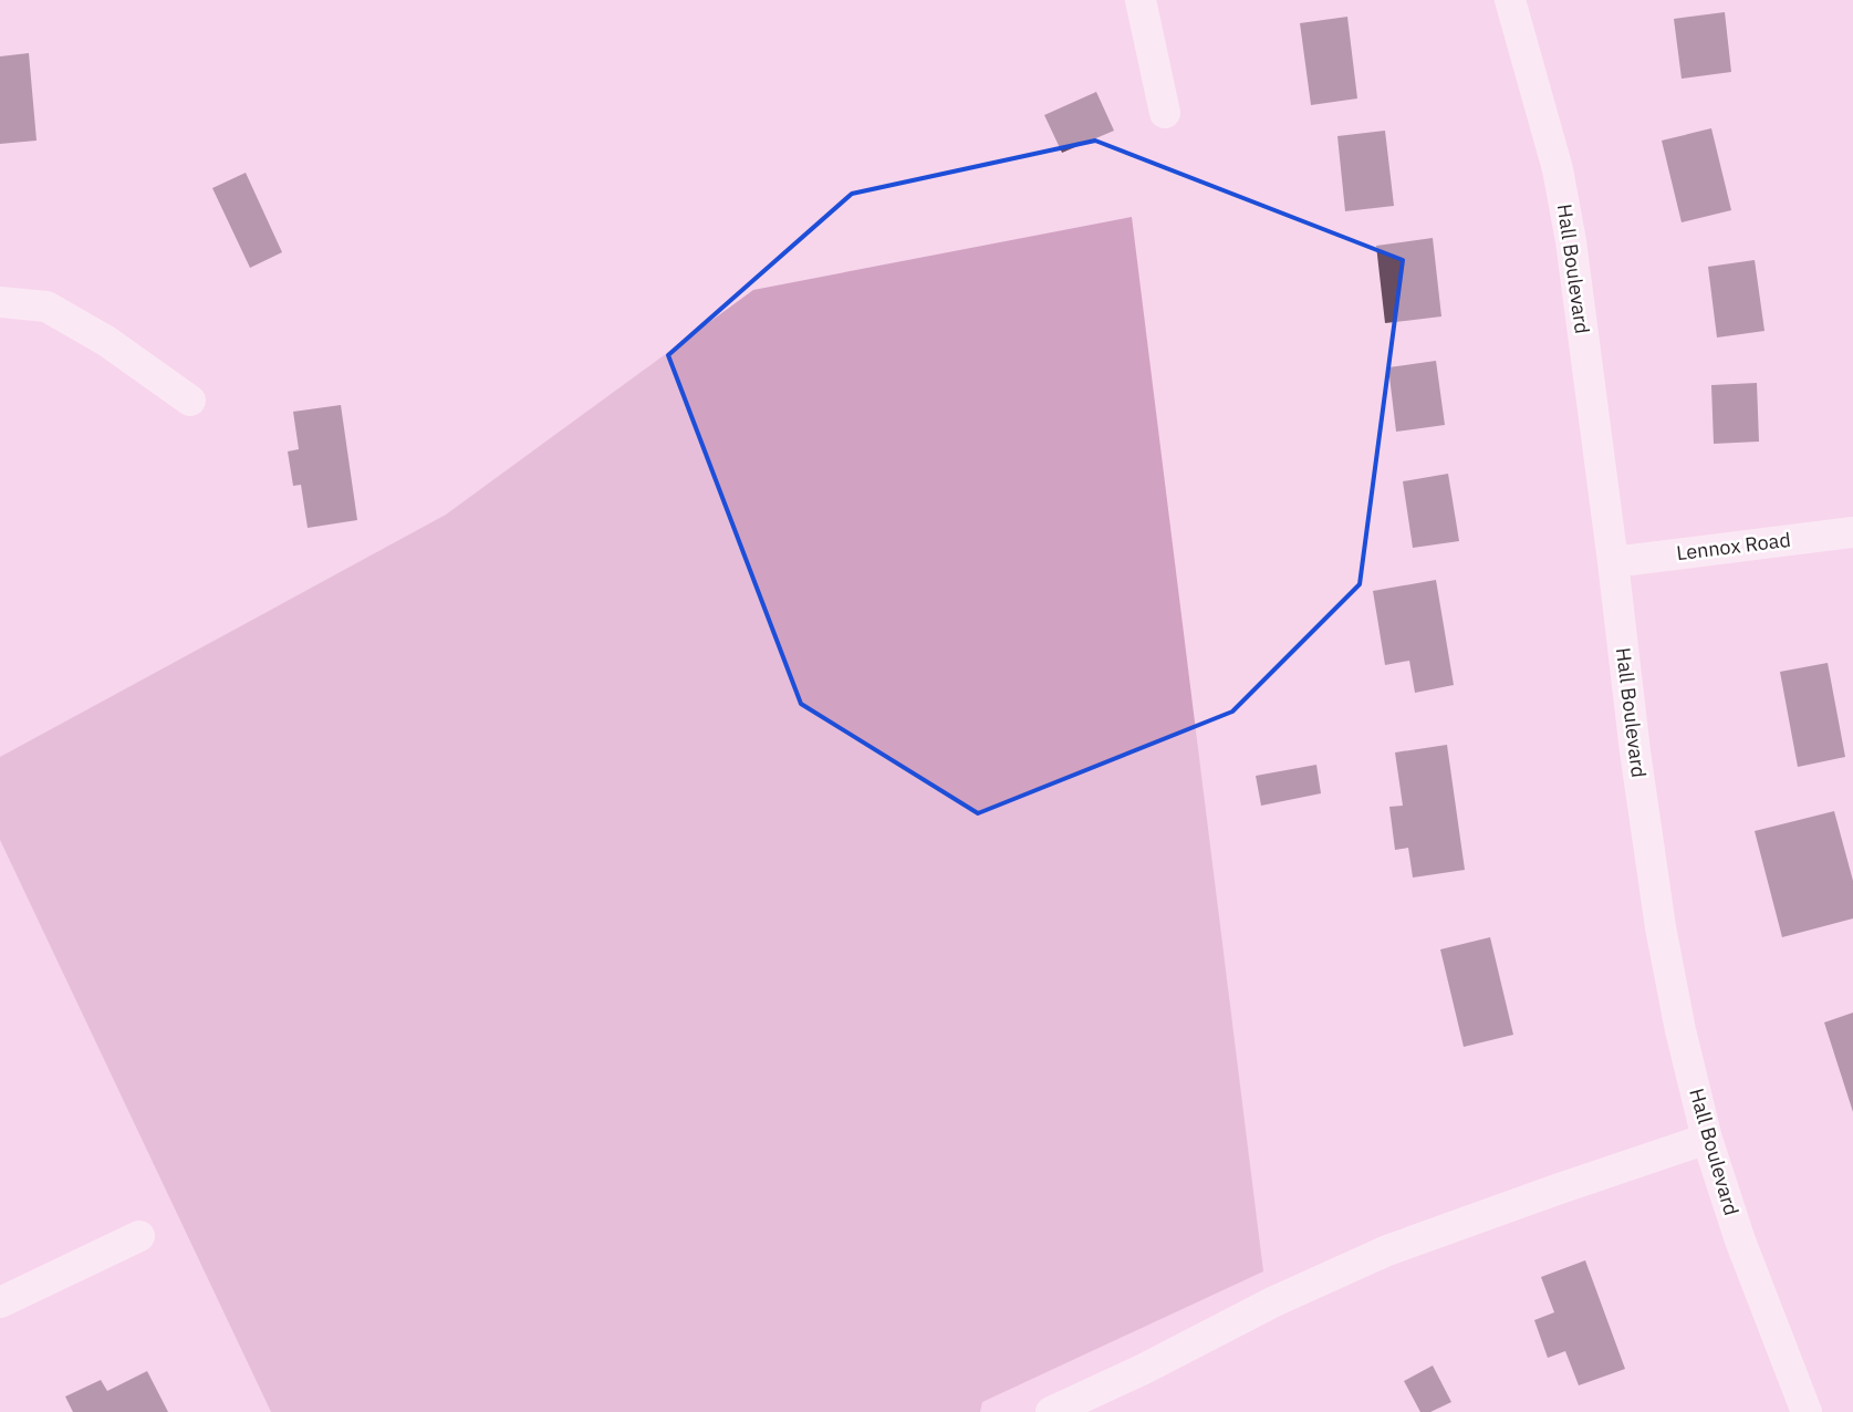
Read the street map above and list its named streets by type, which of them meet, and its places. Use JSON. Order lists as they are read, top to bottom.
{
  "streets": {
    "street": ["Hall Boulevard", "Lennox Road"]
  },
  "crossings": [
    ["Hall Boulevard", "Lennox Road"]
  ]
}
